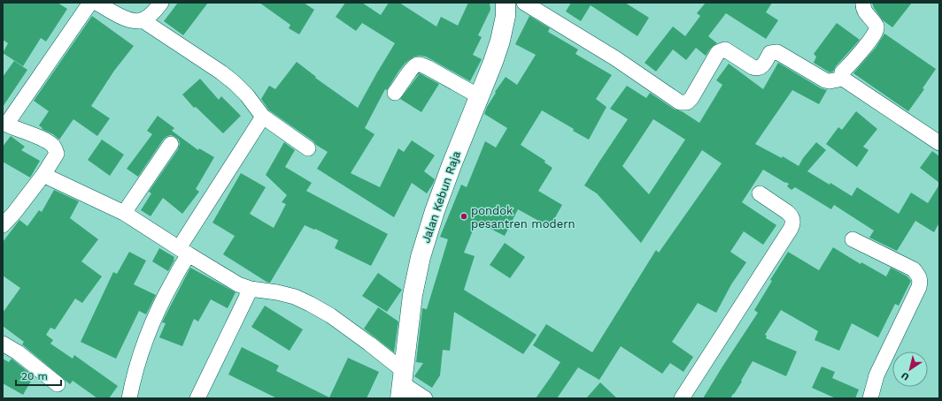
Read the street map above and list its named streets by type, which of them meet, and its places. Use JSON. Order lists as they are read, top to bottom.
{
  "streets": {
    "street": ["Jalan Kebun Raja"]
  },
  "places": ["pondok pesantren modern"],
  "scale_bar": "20 m",
  "north": "bottom left"
}
